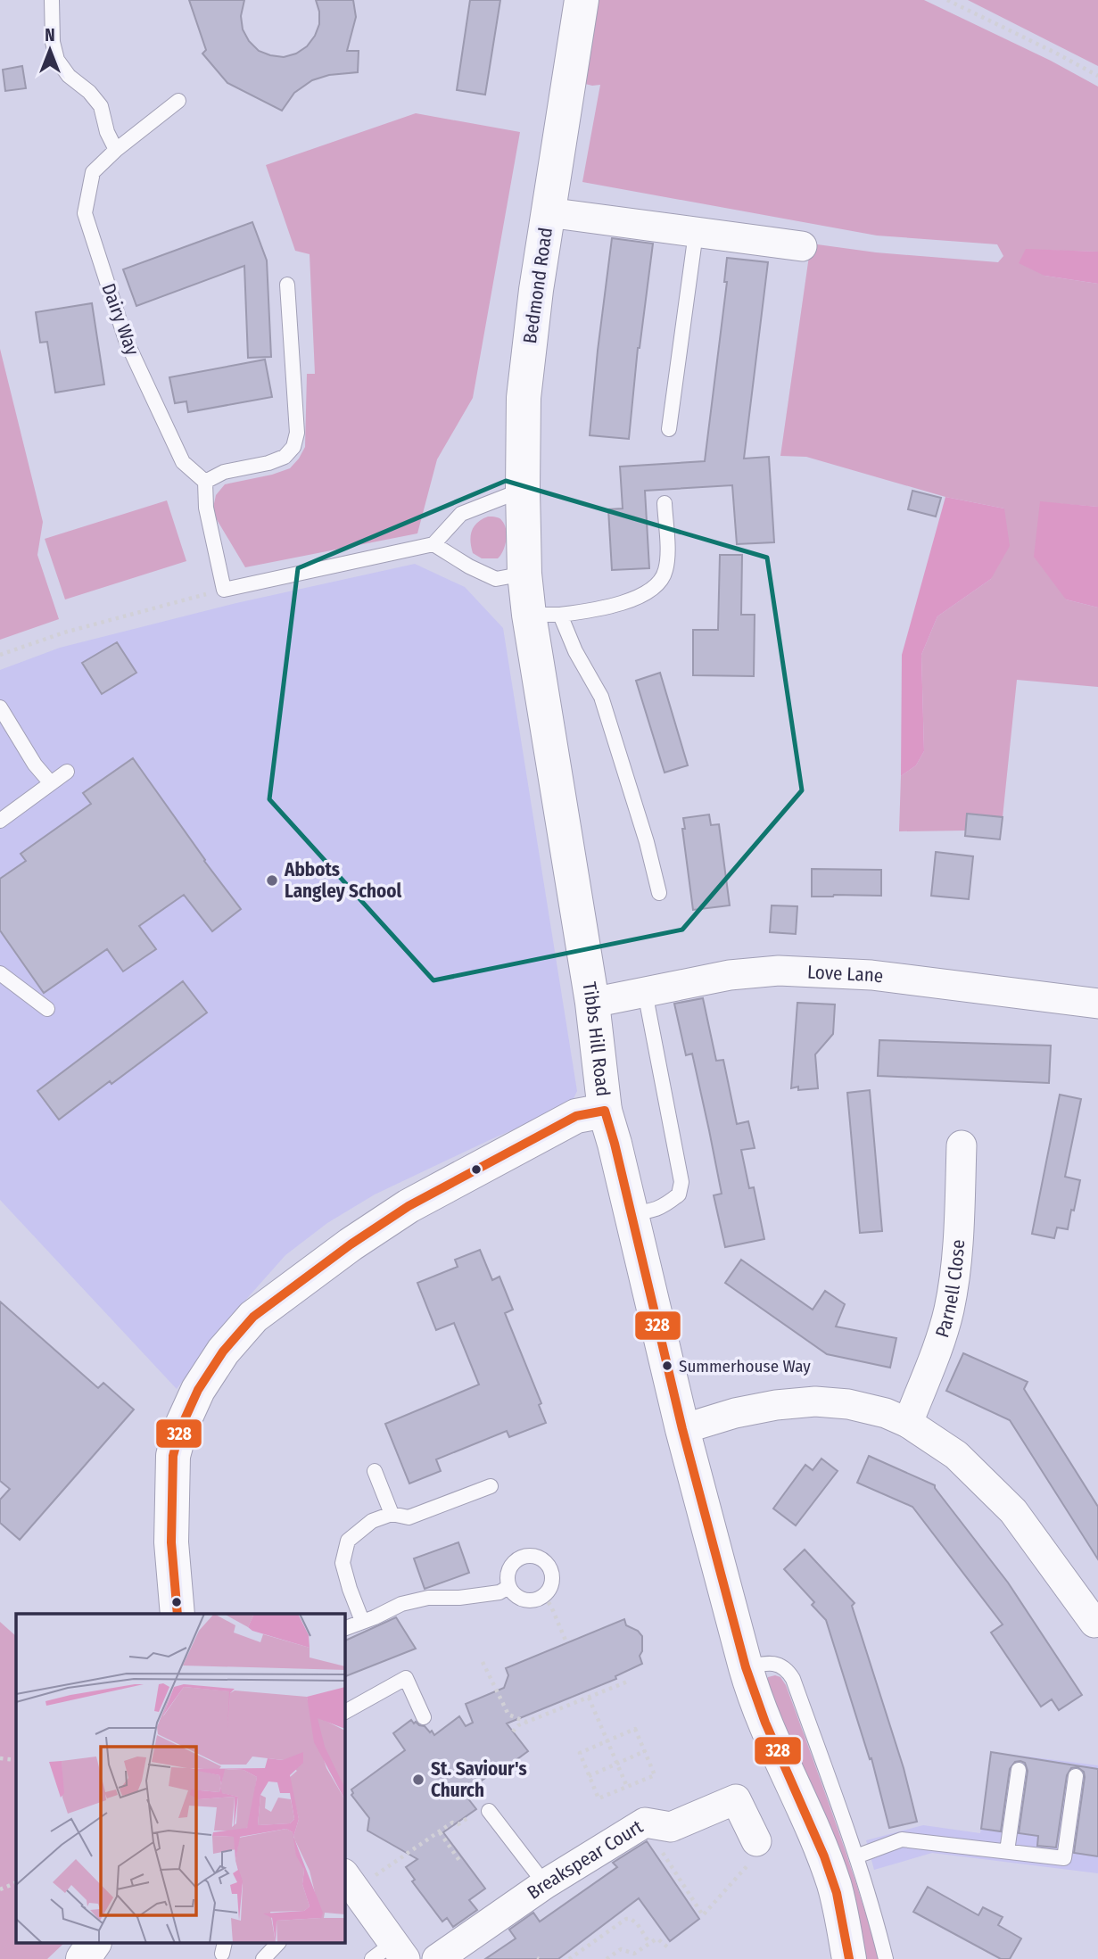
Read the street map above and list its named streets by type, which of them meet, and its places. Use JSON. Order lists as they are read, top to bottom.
{
  "streets": {
    "street": [
      "Bedmond Road",
      "Love Lane",
      "Tibbs Hill Road",
      "Parnell Close",
      "Breakspear Court"
    ],
    "lane": ["Dairy Way"]
  },
  "crossings": [
    ["Bedmond Road", "Tibbs Hill Road"],
    ["Love Lane", "Tibbs Hill Road"]
  ],
  "places": ["Abbots Langley School", "Summerhouse Way", "St. Saviour's Church"],
  "lines": ["transit line 328"],
  "north": "top"
}
